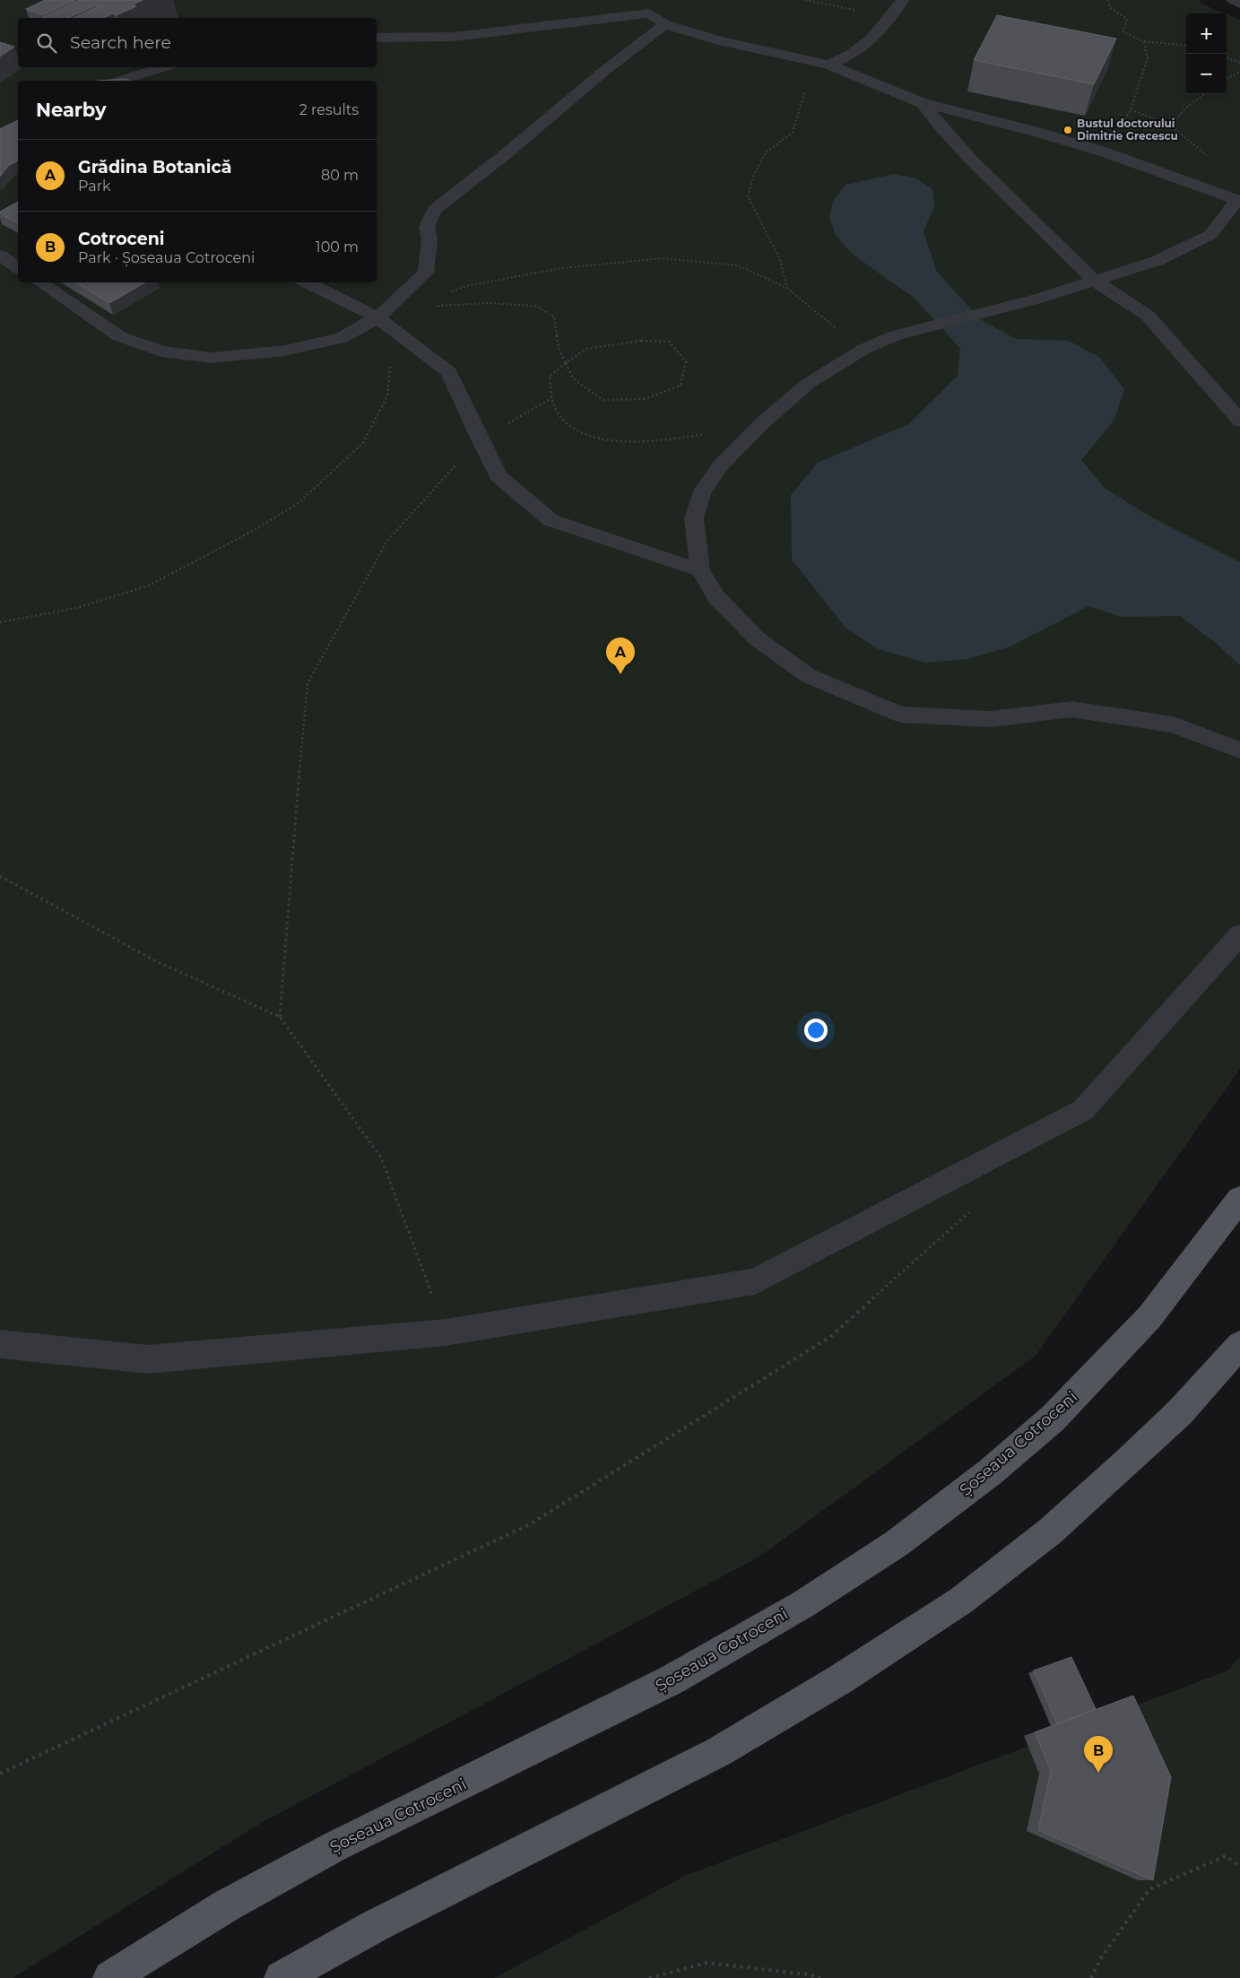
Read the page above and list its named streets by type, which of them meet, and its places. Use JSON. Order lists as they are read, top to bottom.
{
  "streets": {
    "main road": ["Șoseaua Cotroceni"]
  },
  "places": ["Bustul doctorului Dimitrie Grecescu"],
  "page": {
    "map_buttons": ["+", "−"],
    "search": "Search here",
    "heading": ["Nearby", "2 results"],
    "list": [
      {
        "mark": "A",
        "name": "Grădina Botanică",
        "note": "Park",
        "value": "80 m"
      },
      {
        "mark": "B",
        "name": "Cotroceni",
        "note": "Park · Șoseaua Cotroceni",
        "value": "100 m"
      }
    ],
    "pins": ["A", "B"]
  }
}
